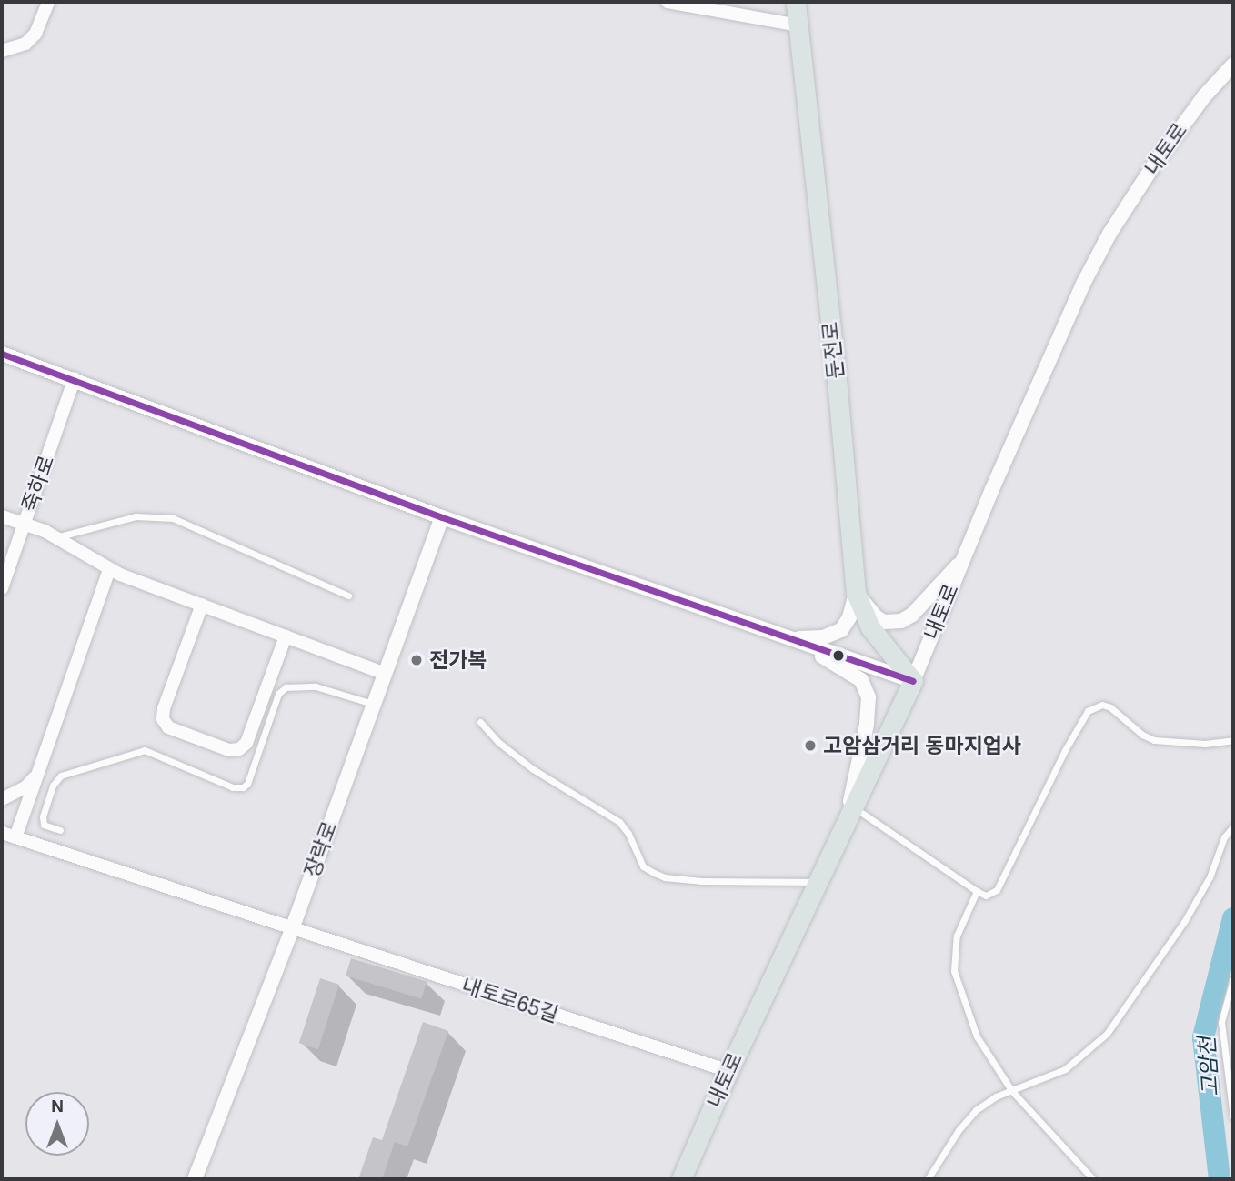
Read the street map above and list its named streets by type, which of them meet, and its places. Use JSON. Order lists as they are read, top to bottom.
{
  "streets": {
    "main road": ["내토로", "둔전로"],
    "street": ["죽하로", "장락로", "내토로65길"]
  },
  "crossings": [
    ["내토로", "둔전로"],
    ["내토로", "내토로65길"],
    ["장락로", "내토로65길"]
  ],
  "water": ["고암천"],
  "places": ["전가복", "고암삼거리 동마지업사"],
  "north": "top"
}
